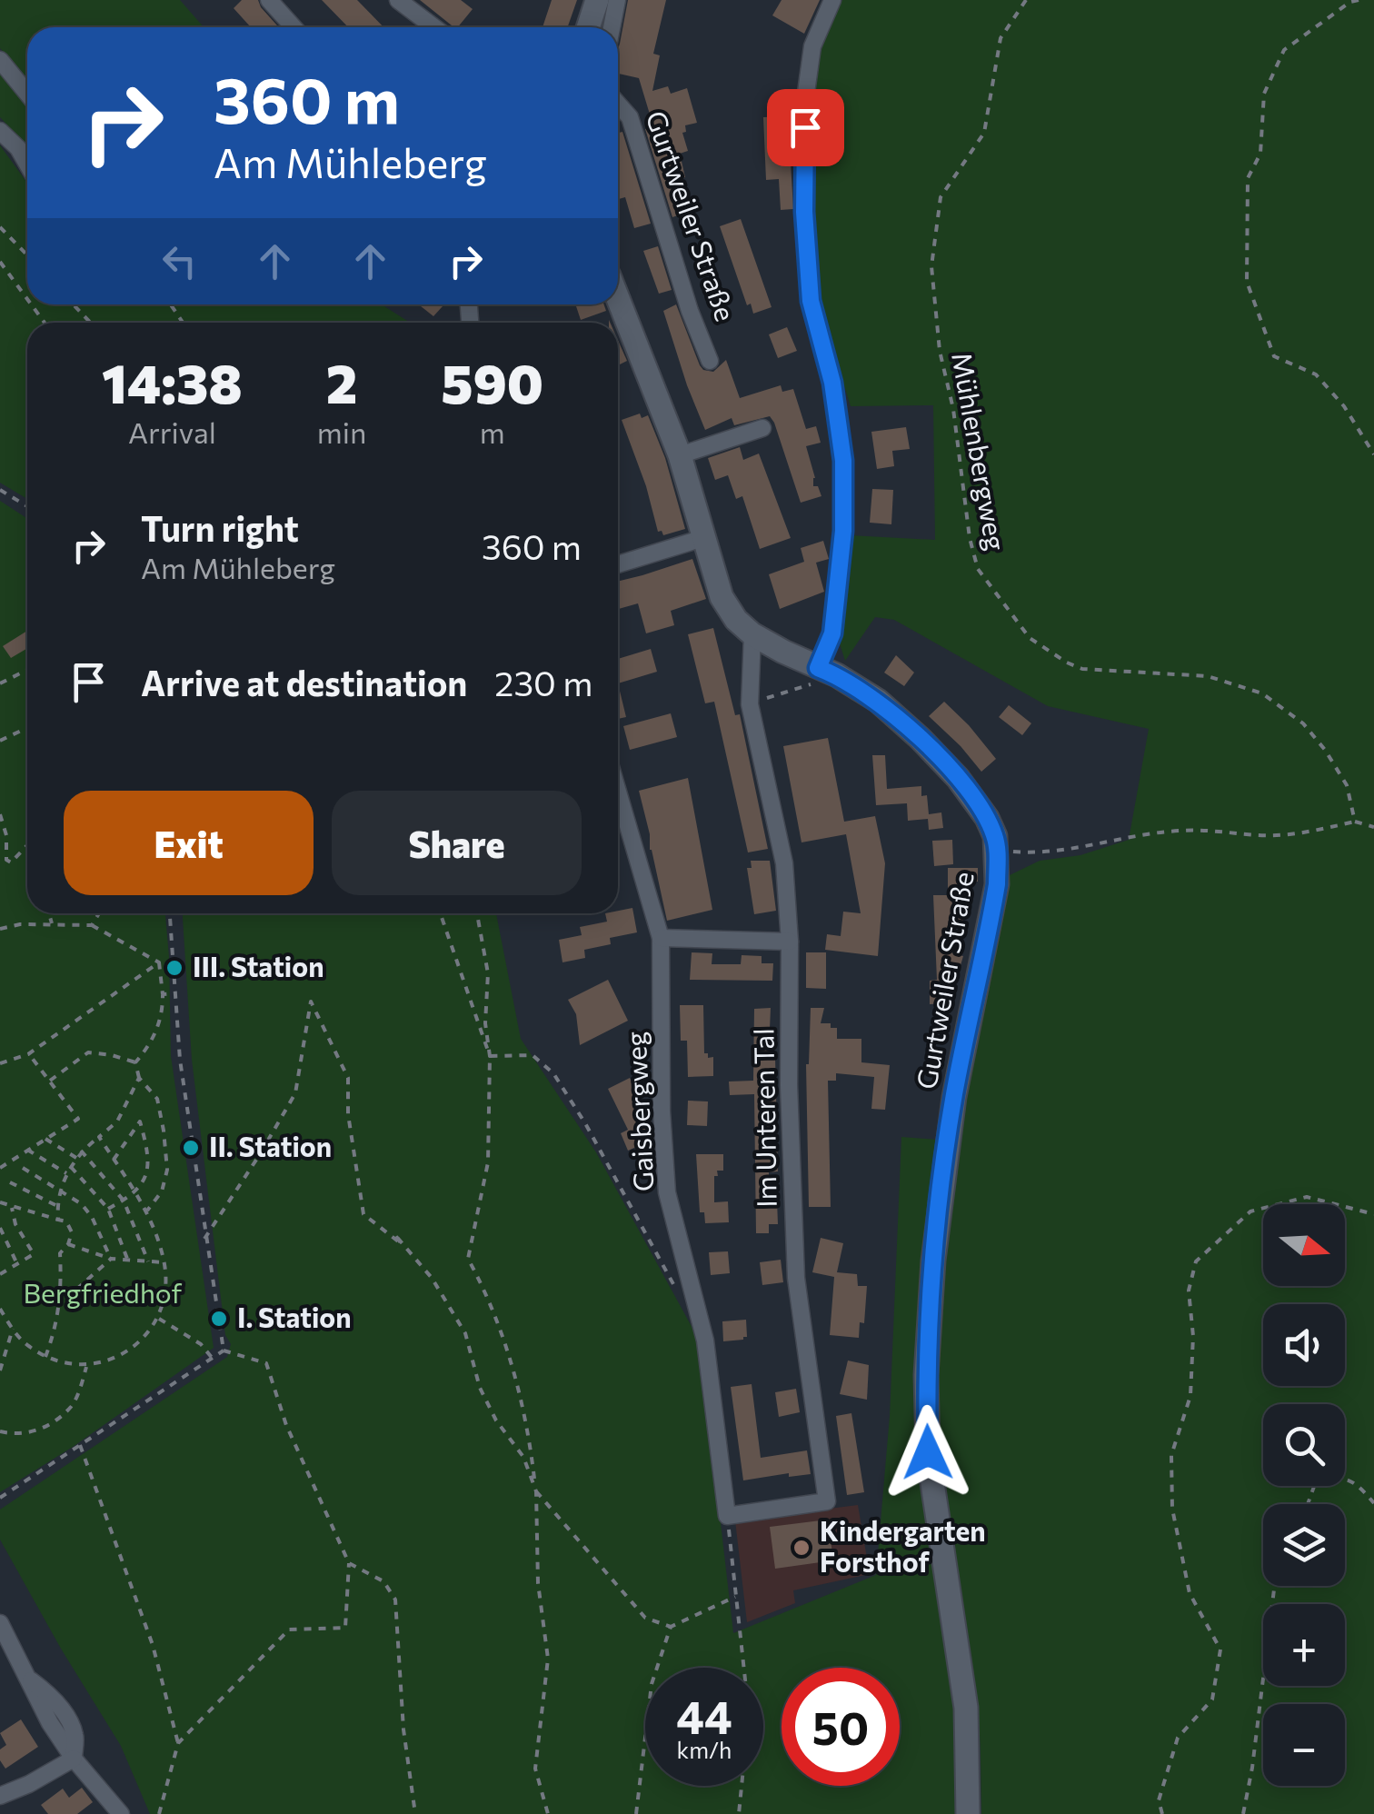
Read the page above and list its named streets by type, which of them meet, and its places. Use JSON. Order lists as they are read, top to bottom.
{
  "streets": {
    "main road": ["Gurtweiler Straße"],
    "street": ["Gaisbergweg", "Im Unteren Tal"],
    "path": ["Mühlenbergweg"]
  },
  "crossings": [
    ["Gurtweiler Straße", "Im Unteren Tal"],
    ["Gaisbergweg", "Im Unteren Tal"]
  ],
  "parks": ["Bergfriedhof"],
  "places": [
    "III. Station",
    "II. Station",
    "I. Station",
    "Kindergarten Forsthof"
  ],
  "north": "right",
  "page": {
    "turn": ["360 m", "Am Mühleberg"],
    "eta": [
      "14:38",
      "Arrival",
      "2",
      "min",
      "590",
      "m"
    ],
    "list": [
      {
        "name": "Turn right",
        "note": "Am Mühleberg",
        "value": "360 m"
      },
      {
        "name": "Arrive at destination",
        "value": "230 m"
      }
    ],
    "buttons": ["Exit", "Share"],
    "map_buttons": ["+", "−"],
    "speed": "44 km/h",
    "limit": "50"
  }
}
